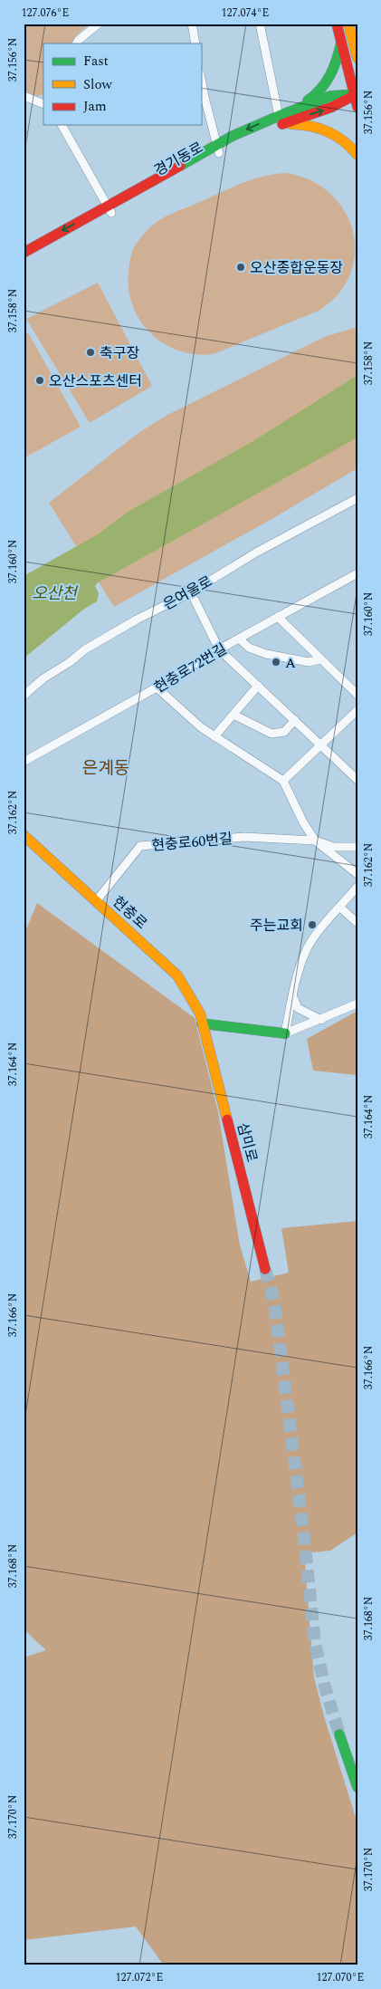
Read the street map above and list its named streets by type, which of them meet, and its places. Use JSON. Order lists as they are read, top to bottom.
{
  "streets": {
    "main road": ["경기동로", "현충로", "삼미로"],
    "street": ["은여울로", "현충로72번길", "현충로60번길"]
  },
  "crossings": [
    ["현충로60번길", "현충로"],
    ["현충로", "삼미로"]
  ],
  "districts": ["은계동"],
  "water": ["오산천"],
  "places": [
    "오산종합운동장",
    "축구장",
    "오산스포츠센터",
    "A",
    "주는교회"
  ],
  "legend": ["Fast", "Slow", "Jam"],
  "coordinates": [
    "127.076°E",
    "127.074°E",
    "37.156°N",
    "37.158°N",
    "37.160°N",
    "37.162°N",
    "37.164°N",
    "37.166°N",
    "37.168°N",
    "37.170°N",
    "127.072°E",
    "127.070°E"
  ]
}
